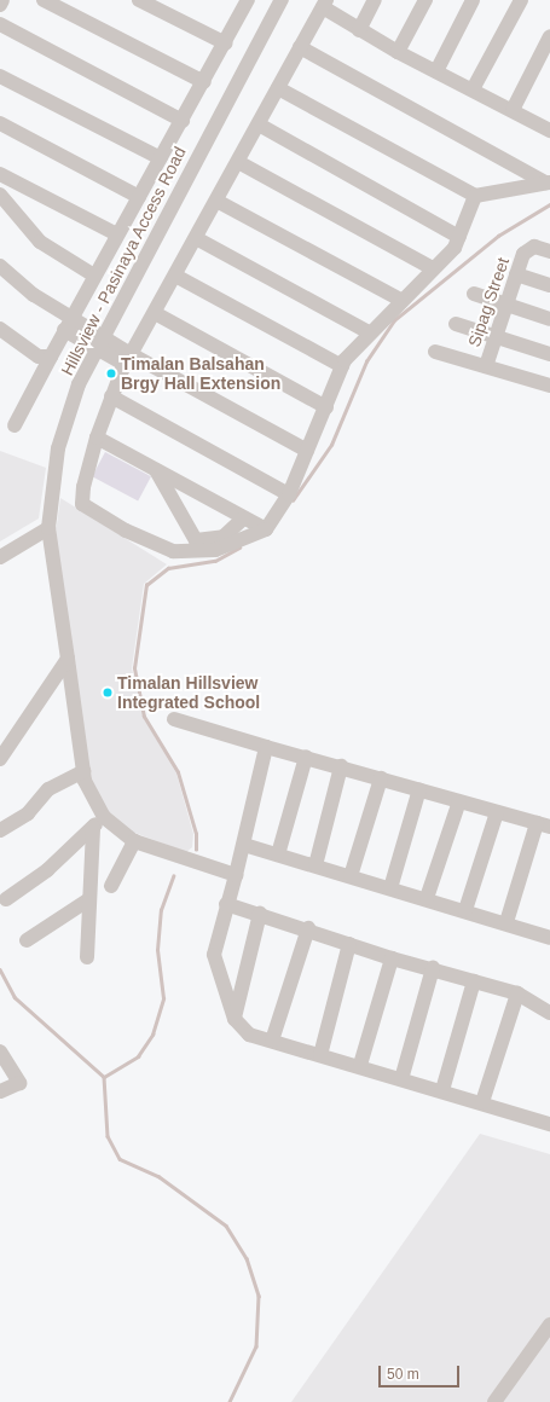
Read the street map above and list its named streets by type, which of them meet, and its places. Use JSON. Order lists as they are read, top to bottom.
{
  "streets": {
    "street": ["Hillsview - Pasinaya Access Road", "Sipag Street"]
  },
  "places": ["Timalan Balsahan Brgy Hall Extension", "Timalan Hillsview Integrated School"],
  "scale_bar": "50 m"
}
